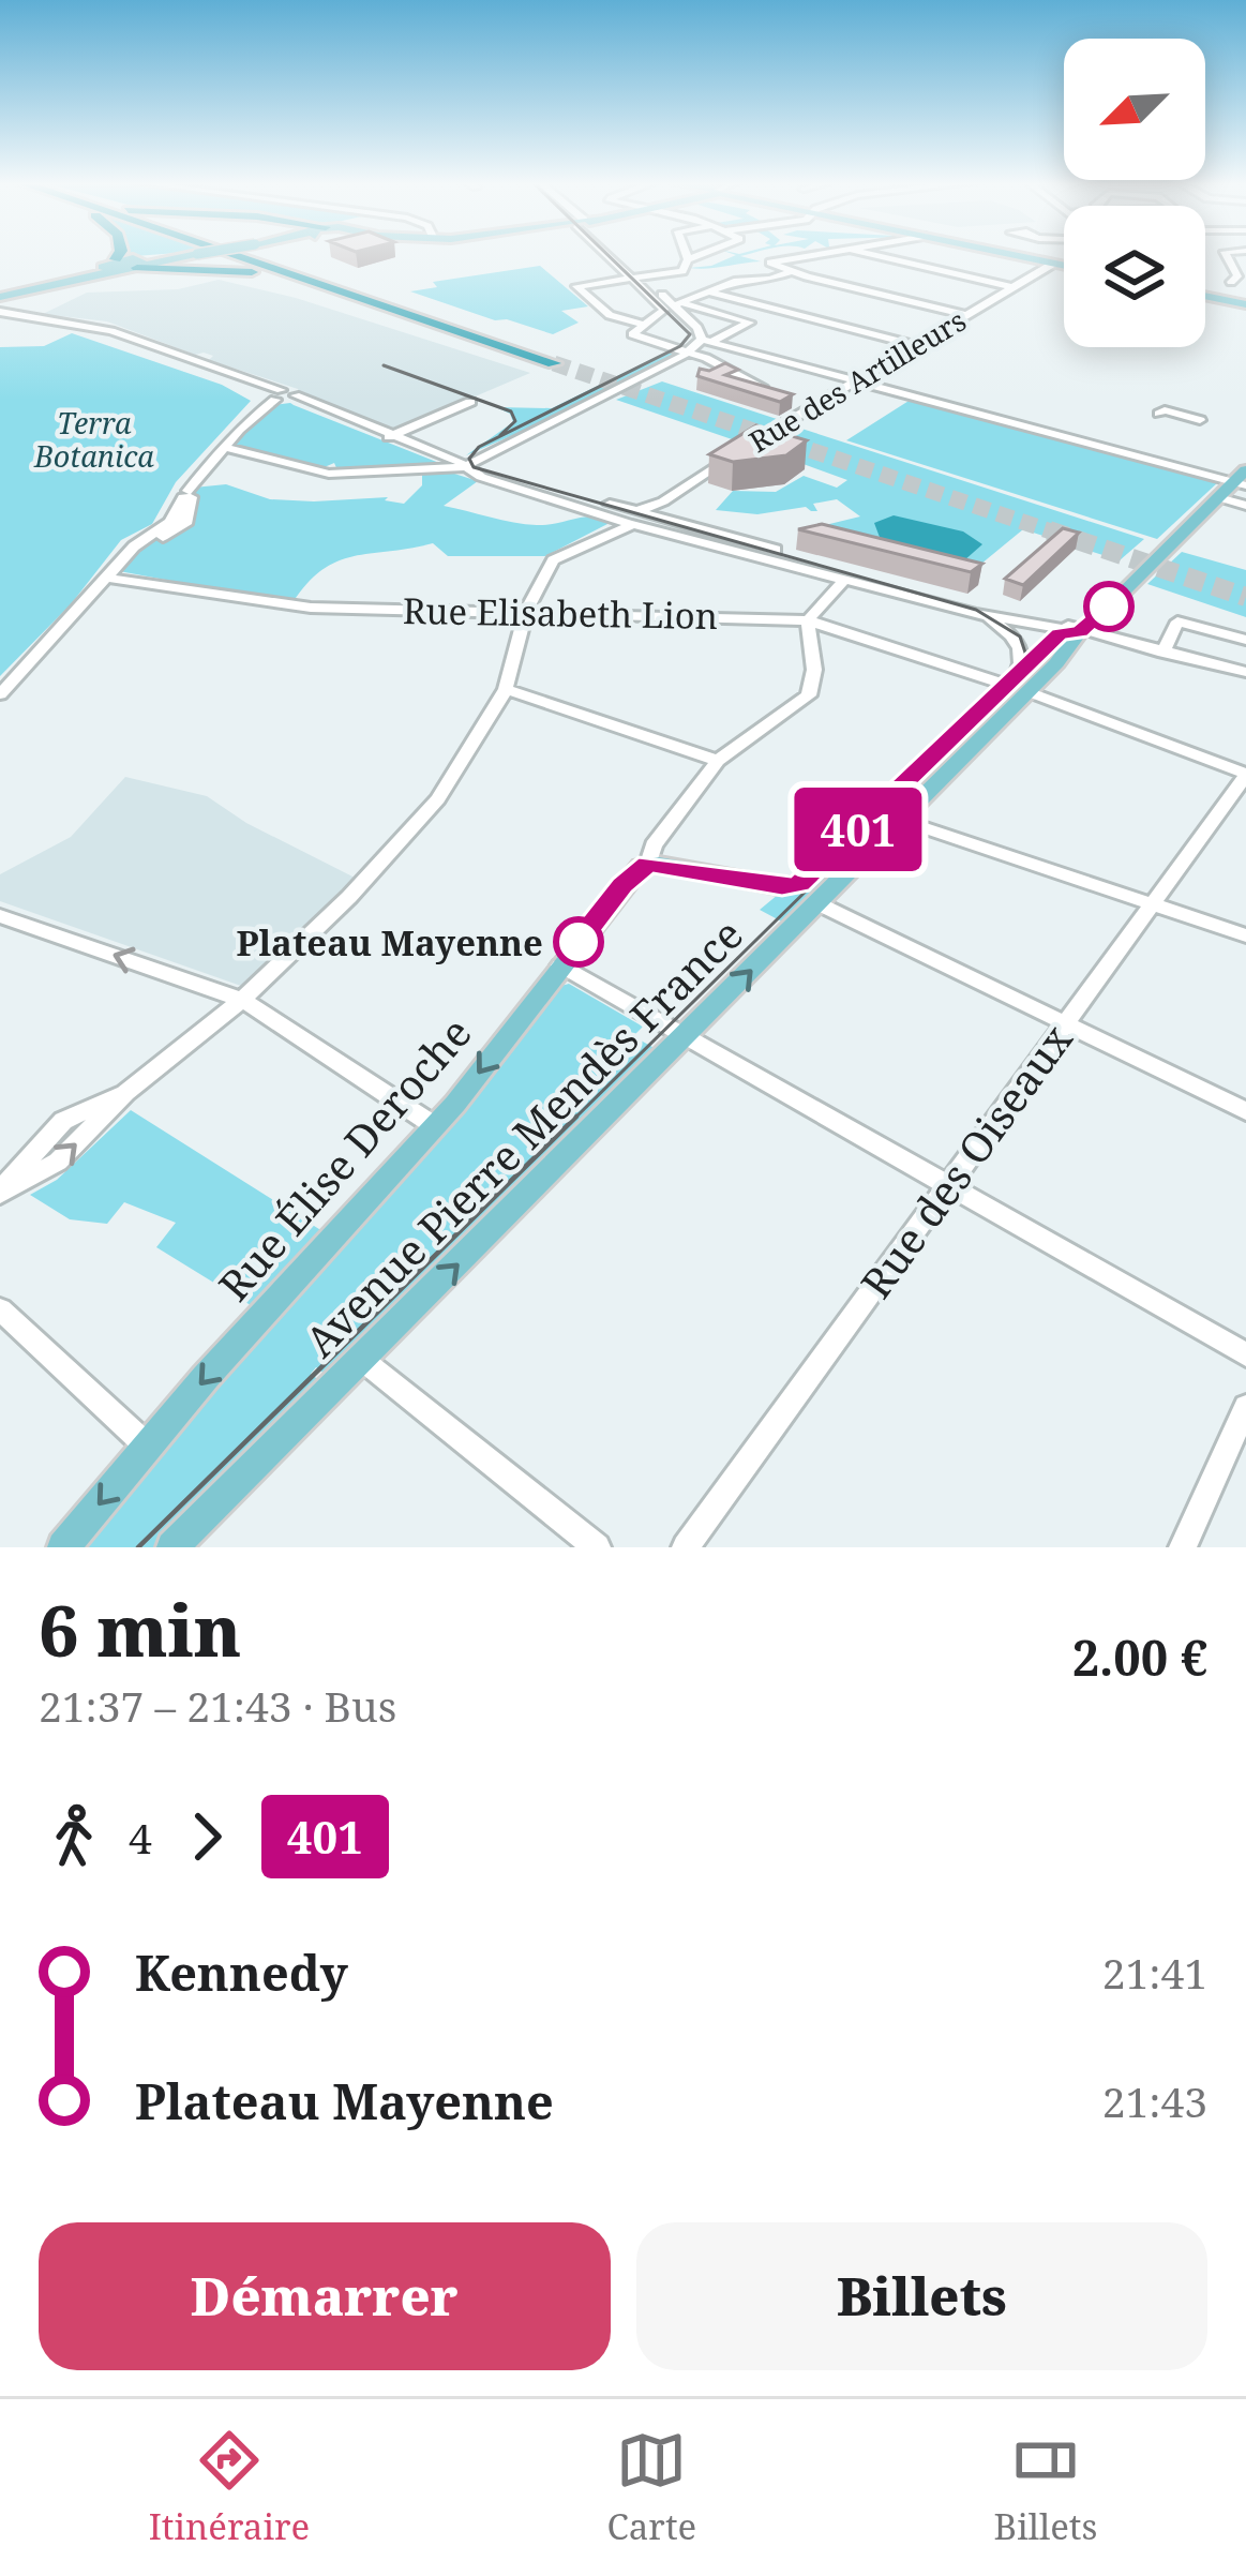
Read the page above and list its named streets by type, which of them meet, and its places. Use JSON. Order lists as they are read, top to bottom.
{
  "streets": {
    "main road": ["Avenue Pierre Mendès France", "Rue Élise Deroche"],
    "street": ["Rue des Artilleurs", "Rue Elisabeth Lion", "Rue des Oiseaux"]
  },
  "crossings": [
    ["Rue Elisabeth Lion", "Avenue Pierre Mendès France"],
    ["Rue Elisabeth Lion", "Rue des Oiseaux"]
  ],
  "one_way": ["Avenue Pierre Mendès France", "Rue Élise Deroche"],
  "parks": ["Terra Botanica"],
  "places": ["Plateau Mayenne"],
  "lines": ["bus line 401"],
  "north": "bottom left",
  "page": {
    "on_map": "401",
    "heading": ["6 min", "21:37 – 21:43 · Bus", "2.00 €"],
    "legs": ["4", "401"],
    "list": [
      {
        "name": "Kennedy",
        "value": "21:41"
      },
      {
        "name": "Plateau Mayenne",
        "value": "21:43"
      }
    ],
    "buttons": ["Démarrer", "Billets"],
    "tabs": ["Itinéraire", "Carte", "Billets"]
  }
}
